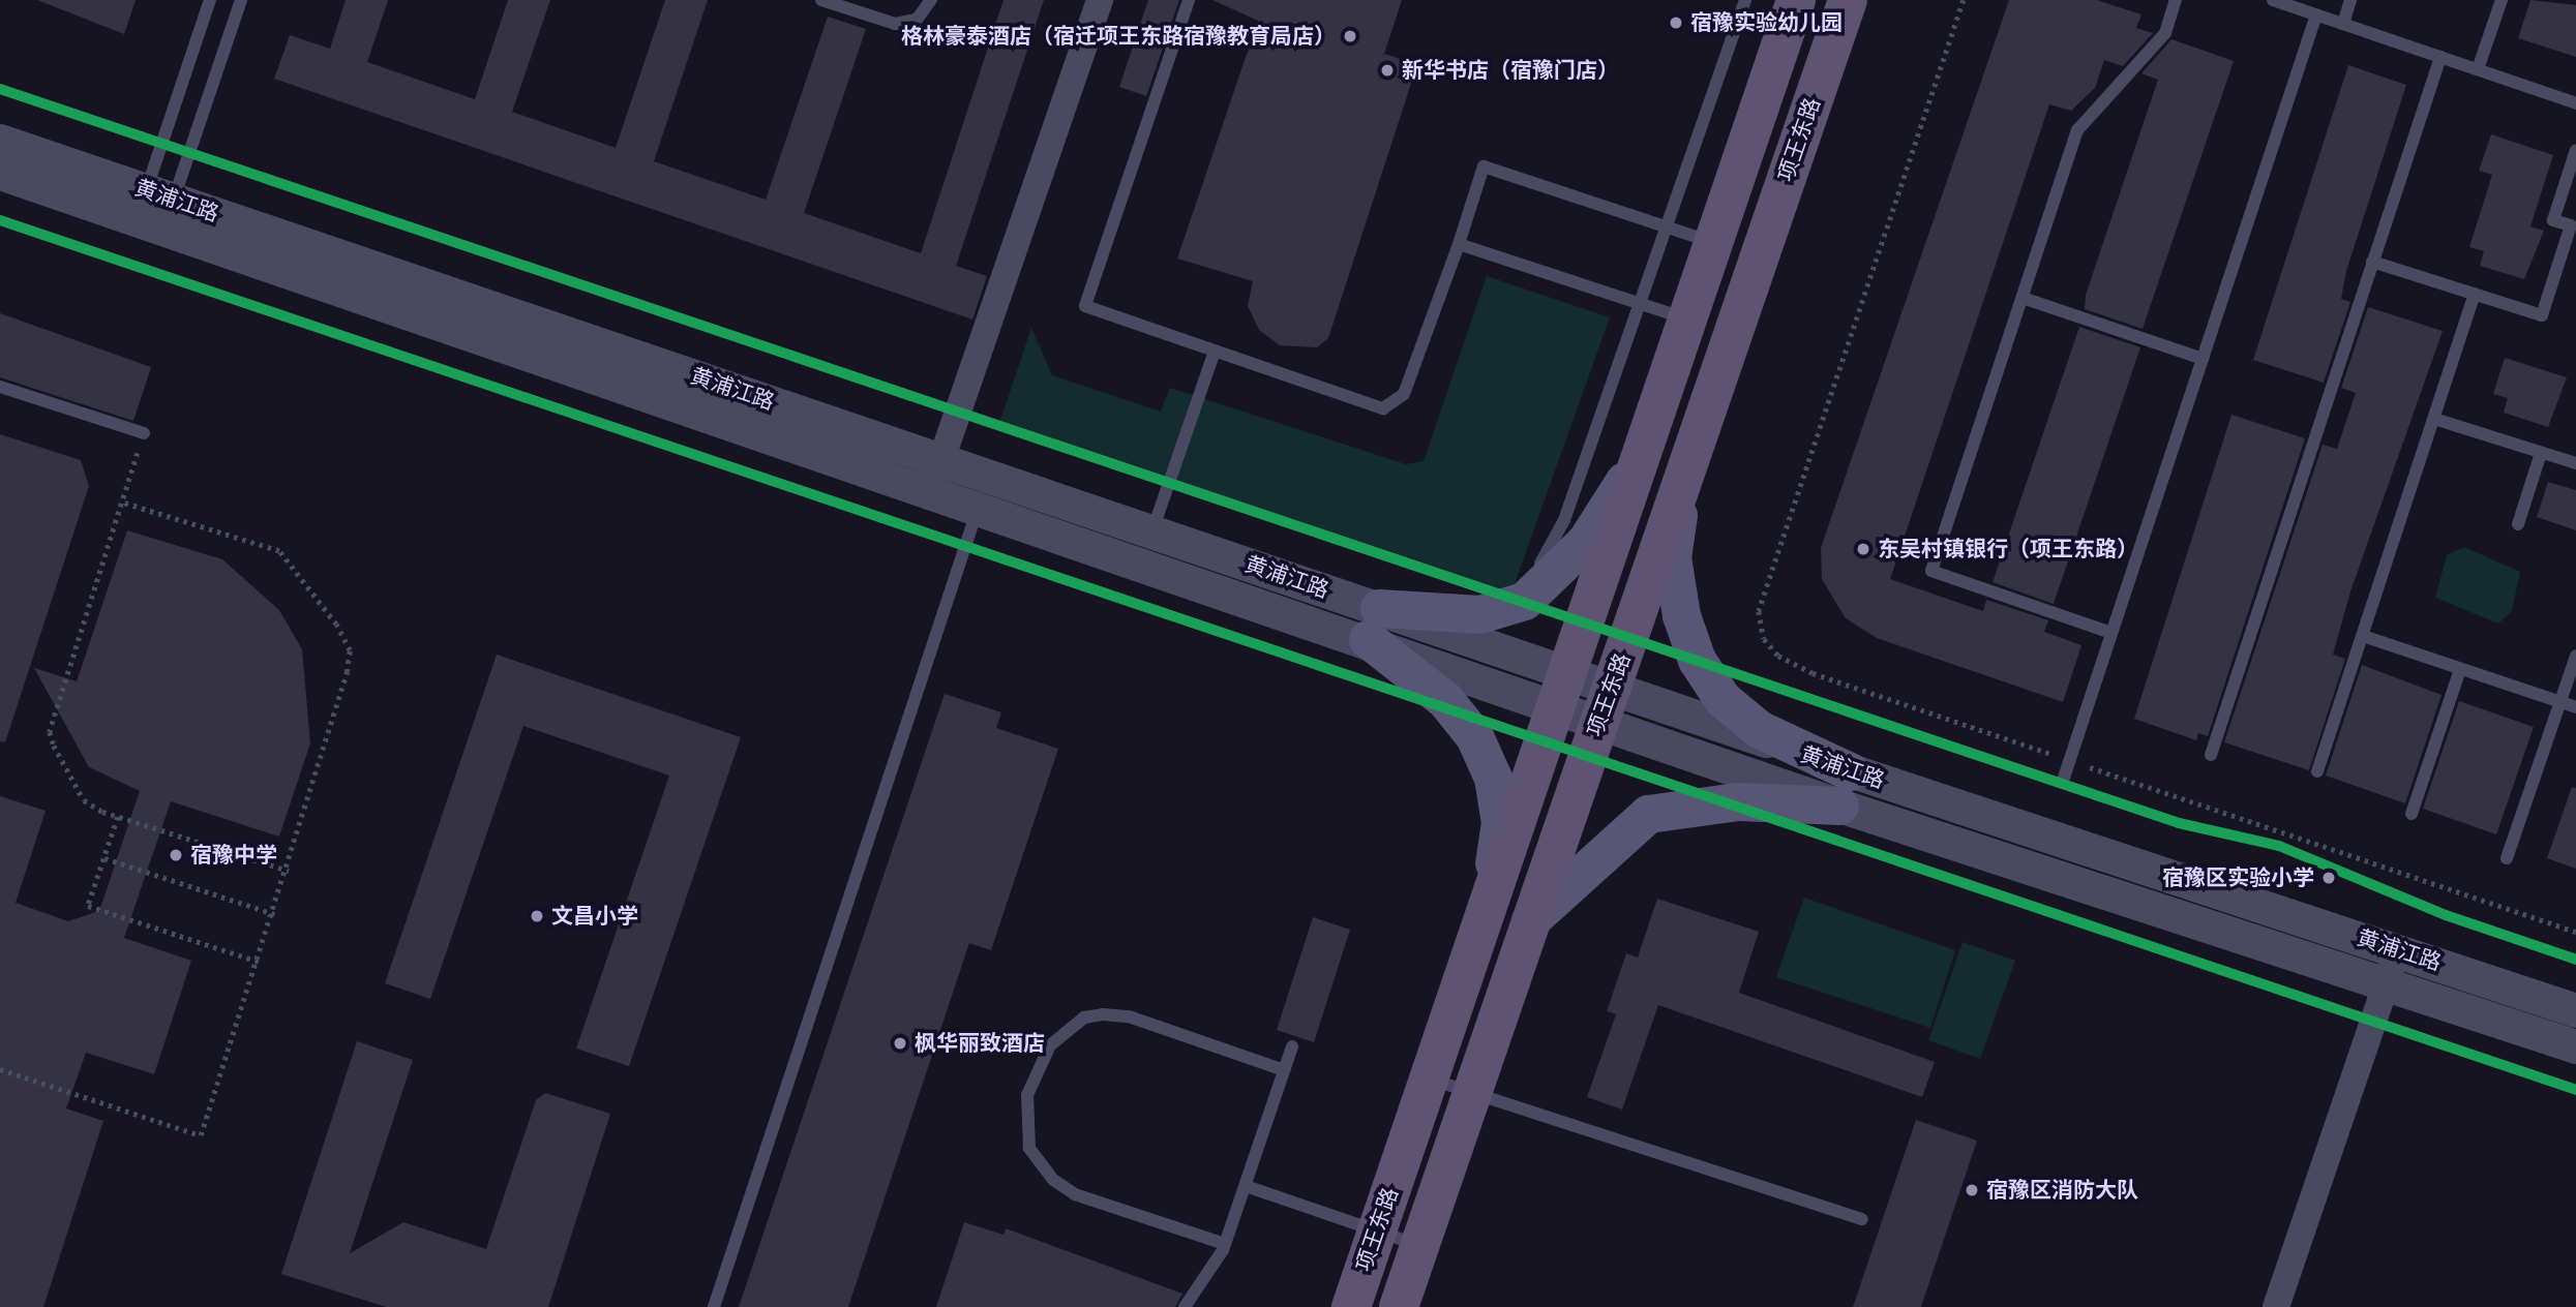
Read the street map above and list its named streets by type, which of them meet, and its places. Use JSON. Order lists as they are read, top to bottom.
{
  "streets": {
    "main road": ["项王东路"],
    "street": ["黄浦江路"]
  },
  "crossings": [
    ["项王东路", "黄浦江路"]
  ],
  "places": [
    "宿豫实验幼儿园",
    "格林豪泰酒店（宿迁项王东路宿豫教育局店）",
    "新华书店（宿豫门店）",
    "东吴村镇银行（项王东路）",
    "宿豫中学",
    "宿豫区实验小学",
    "文昌小学",
    "枫华丽致酒店",
    "宿豫区消防大队"
  ]
}
